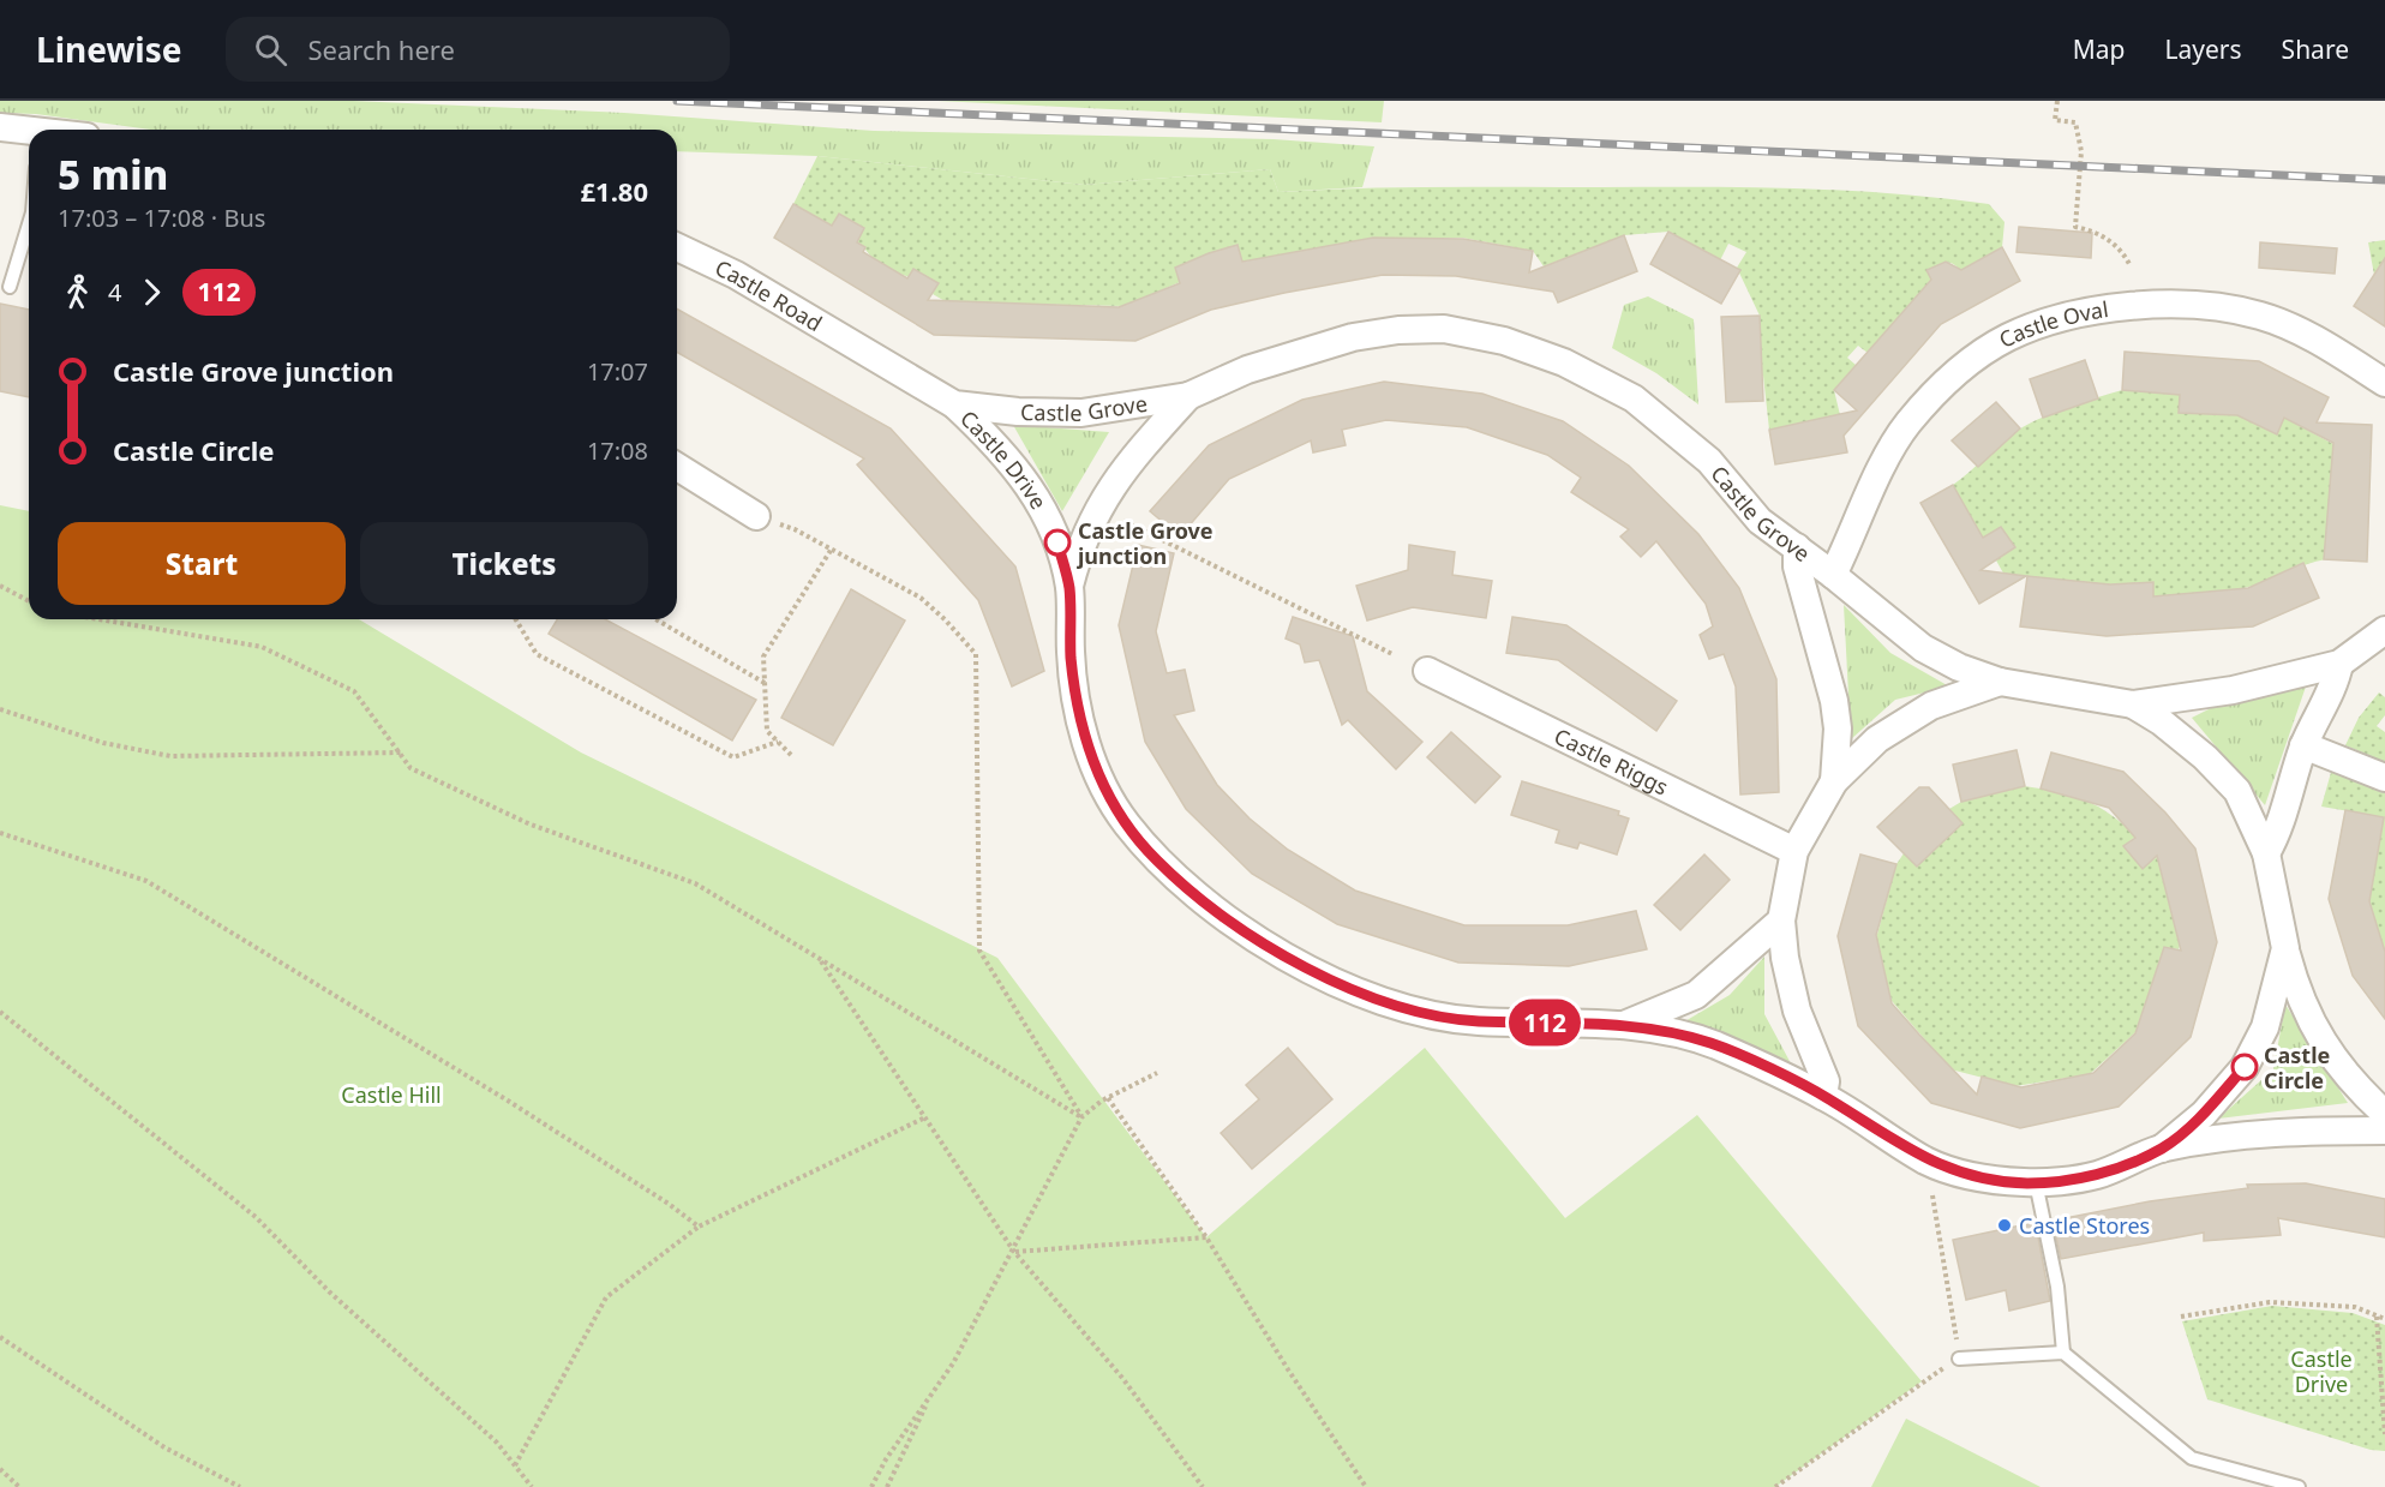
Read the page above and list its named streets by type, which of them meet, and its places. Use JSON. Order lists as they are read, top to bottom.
{
  "streets": {
    "street": [
      "Castle Road",
      "Castle Oval",
      "Castle Grove",
      "Castle Drive",
      "Castle Riggs"
    ]
  },
  "crossings": [
    ["Castle Road", "Castle Grove"],
    ["Castle Oval", "Castle Grove"],
    ["Castle Grove", "Castle Drive"]
  ],
  "parks": ["Castle Hill", "Castle Drive"],
  "places": ["Castle Grove junction", "Castle Circle", "Castle Stores"],
  "lines": ["bus line 112"],
  "page": {
    "header": "Linewise",
    "search": "Search here",
    "nav": ["Map", "Layers", "Share"],
    "on_map": "112",
    "heading": ["5 min", "17:03 – 17:08 · Bus", "£1.80"],
    "legs": ["4", "112"],
    "list": [
      {
        "name": "Castle Grove junction",
        "value": "17:07"
      },
      {
        "name": "Castle Circle",
        "value": "17:08"
      }
    ],
    "buttons": ["Start", "Tickets"]
  }
}
